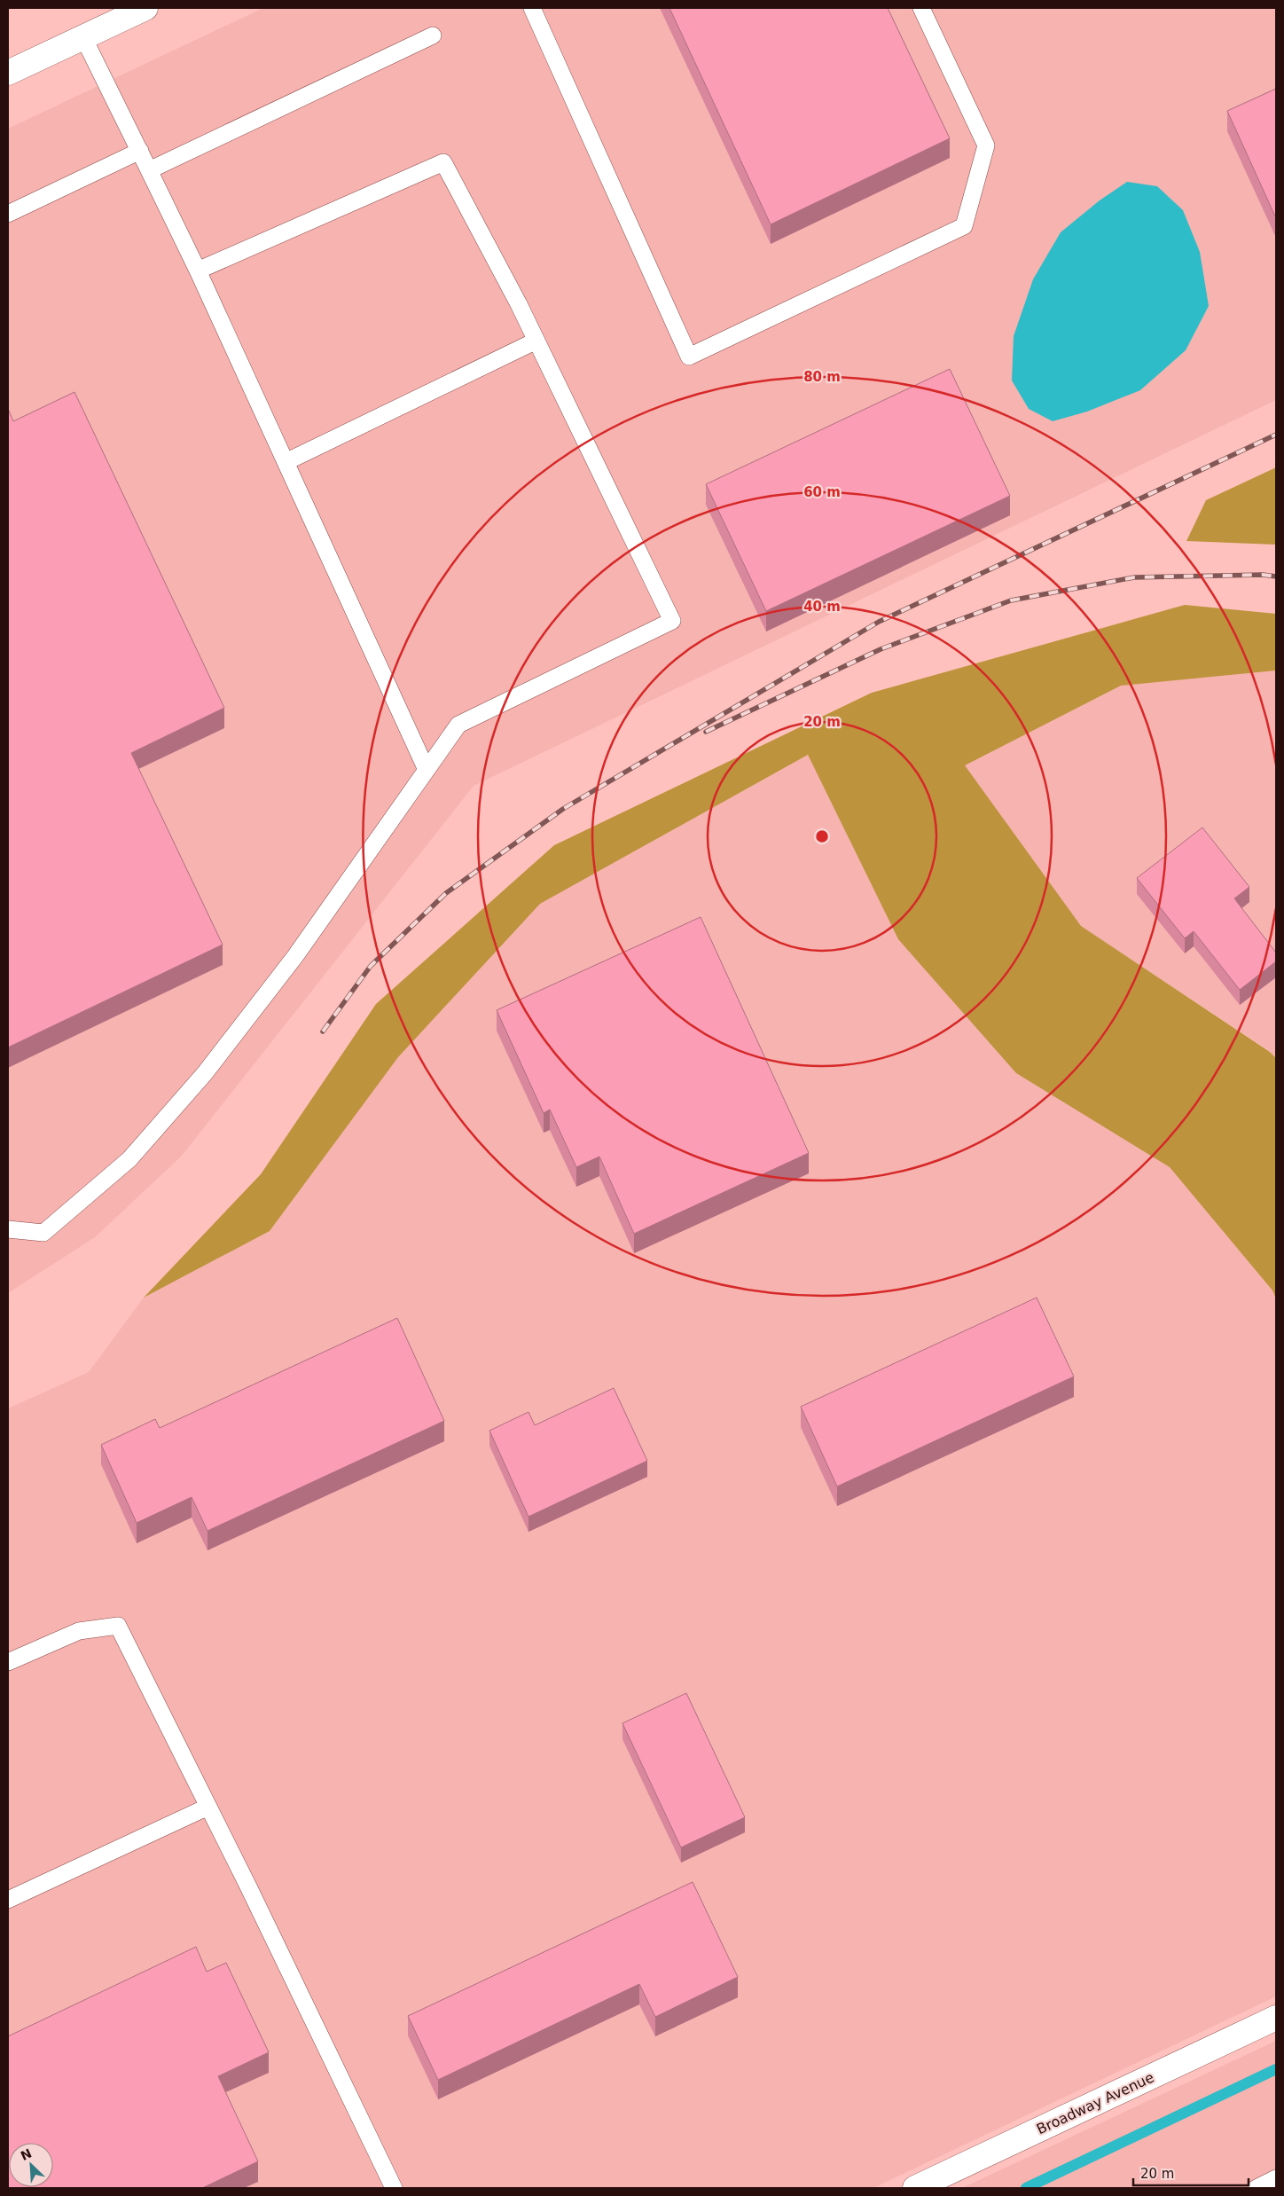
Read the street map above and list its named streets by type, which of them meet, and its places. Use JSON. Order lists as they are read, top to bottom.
{
  "streets": {
    "street": ["Broadway Avenue"]
  },
  "scale_bar": "20 m",
  "north": "top left",
  "rings": [
    "80 m",
    "60 m",
    "40 m",
    "20 m"
  ]
}
